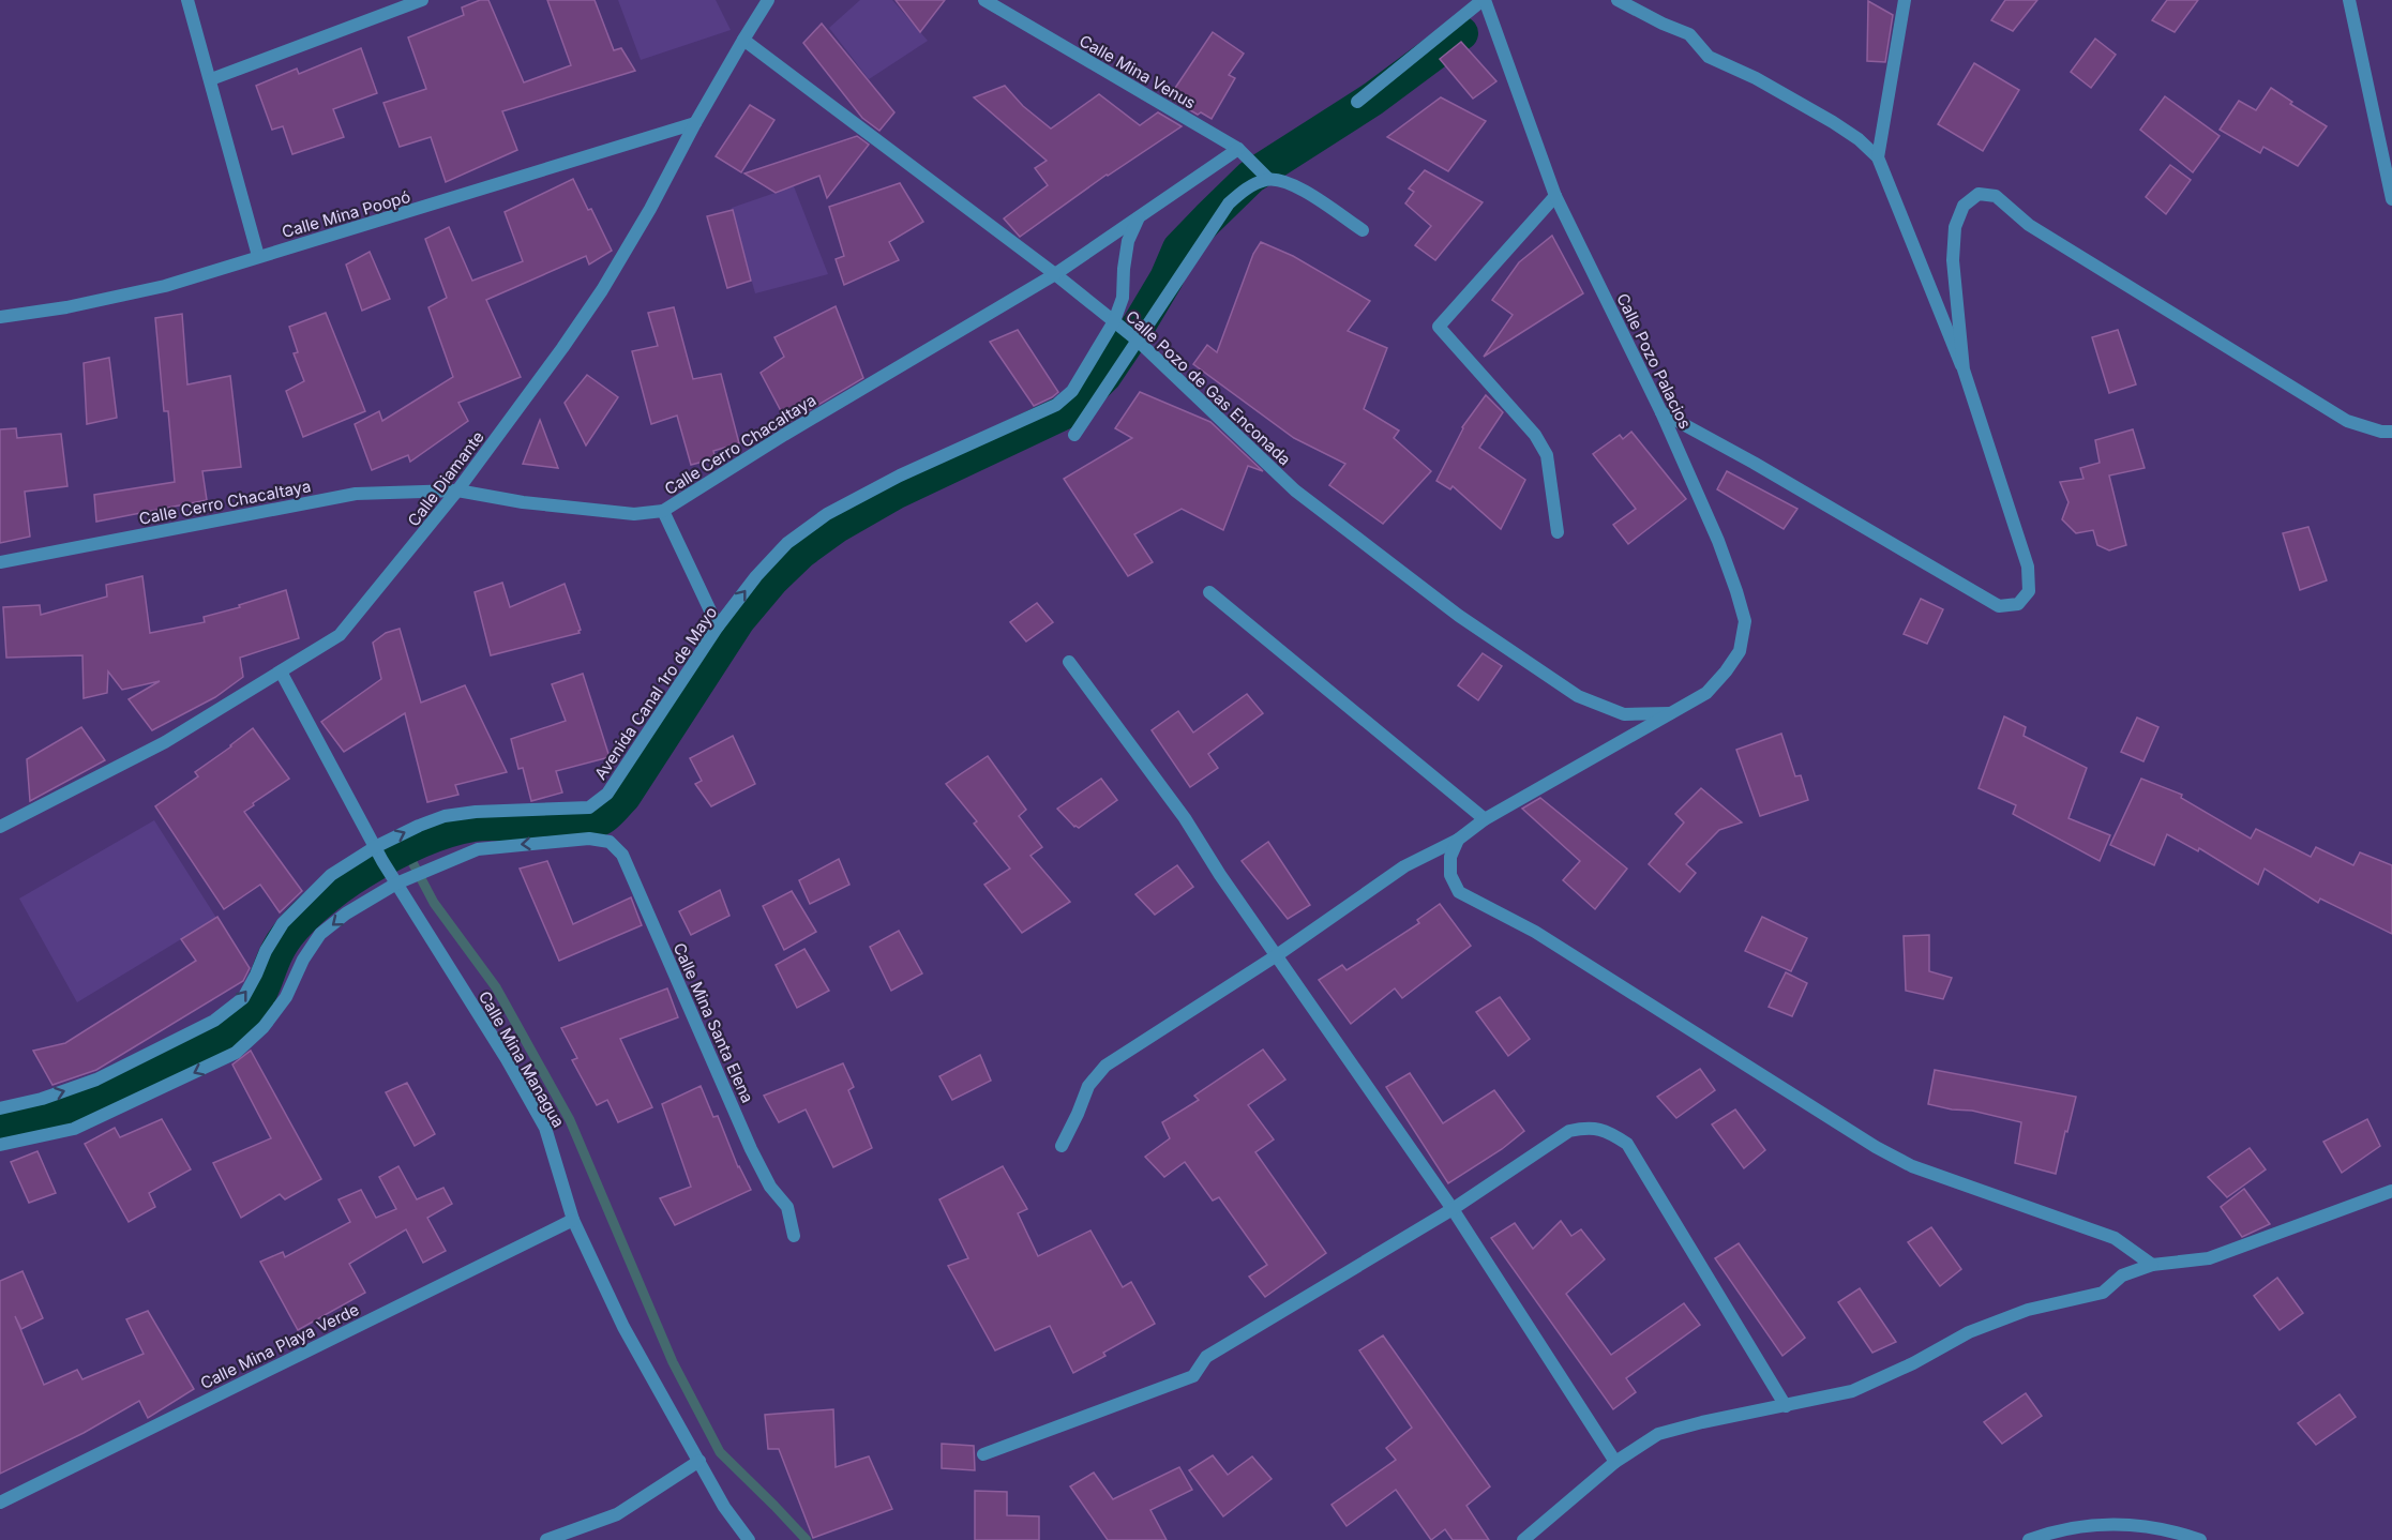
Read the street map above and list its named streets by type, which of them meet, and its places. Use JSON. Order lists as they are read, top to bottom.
{
  "streets": {
    "street": [
      "Calle Mina Venus",
      "Calle Mina Poopó",
      "Calle Pozo Palacios",
      "Calle Pozo de Gas Enconada",
      "Calle Cerro Chacaltaya",
      "Calle Diamante",
      "Avenida Canal 1ro de Mayo",
      "Calle Mina Santa Elena",
      "Calle Mina Managua",
      "Calle Mina Playa Verde"
    ]
  },
  "crossings": [
    ["Calle Mina Venus", "Calle Cerro Chacaltaya"],
    ["Calle Mina Poopó", "Calle Diamante"],
    ["Calle Pozo Palacios", "Calle Pozo de Gas Enconada"],
    ["Calle Pozo de Gas Enconada", "Calle Cerro Chacaltaya"],
    ["Calle Pozo de Gas Enconada", "Calle Diamante"],
    ["Calle Pozo de Gas Enconada", "Avenida Canal 1ro de Mayo"],
    ["Calle Cerro Chacaltaya", "Calle Diamante"],
    ["Calle Cerro Chacaltaya", "Avenida Canal 1ro de Mayo"],
    ["Calle Diamante", "Calle Mina Managua"],
    ["Avenida Canal 1ro de Mayo", "Calle Mina Managua"],
    ["Calle Mina Santa Elena", "Calle Mina Managua"],
    ["Calle Mina Managua", "Calle Mina Playa Verde"]
  ],
  "one_way": ["Calle Mina Santa Elena"]
}
